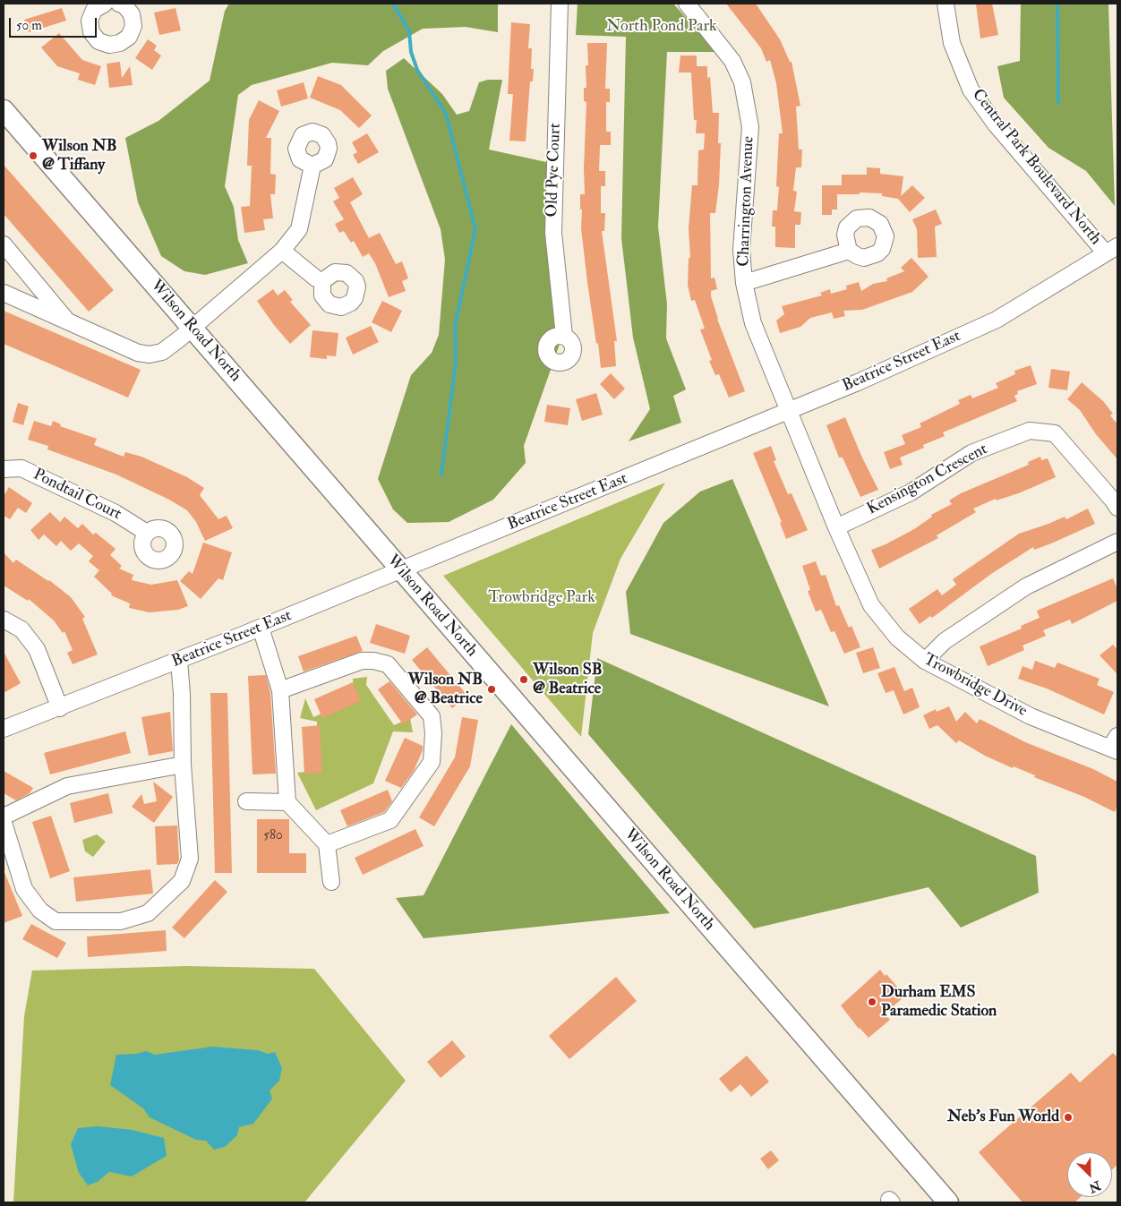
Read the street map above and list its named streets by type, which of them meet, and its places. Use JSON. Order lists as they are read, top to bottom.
{
  "streets": {
    "main road": ["Wilson Road North"],
    "street": [
      "Central Park Boulevard North",
      "Old Pye Court",
      "Charrington Avenue",
      "Beatrice Street East",
      "Kensington Crescent",
      "Pondtail Court",
      "Trowbridge Drive"
    ]
  },
  "crossings": [
    ["Central Park Boulevard North", "Beatrice Street East"],
    ["Charrington Avenue", "Beatrice Street East"],
    ["Charrington Avenue", "Trowbridge Drive"],
    ["Wilson Road North", "Beatrice Street East"],
    ["Beatrice Street East", "Trowbridge Drive"],
    ["Kensington Crescent", "Trowbridge Drive"]
  ],
  "parks": ["North Pond Park", "Trowbridge Park"],
  "places": [
    "Wilson NB @ Tiffany",
    "Wilson SB @ Beatrice",
    "Wilson NB @ Beatrice",
    "Durham EMS Paramedic Station",
    "Neb's Fun World"
  ],
  "house_numbers": ["580"],
  "scale_bar": "50 m",
  "north": "bottom right"
}
